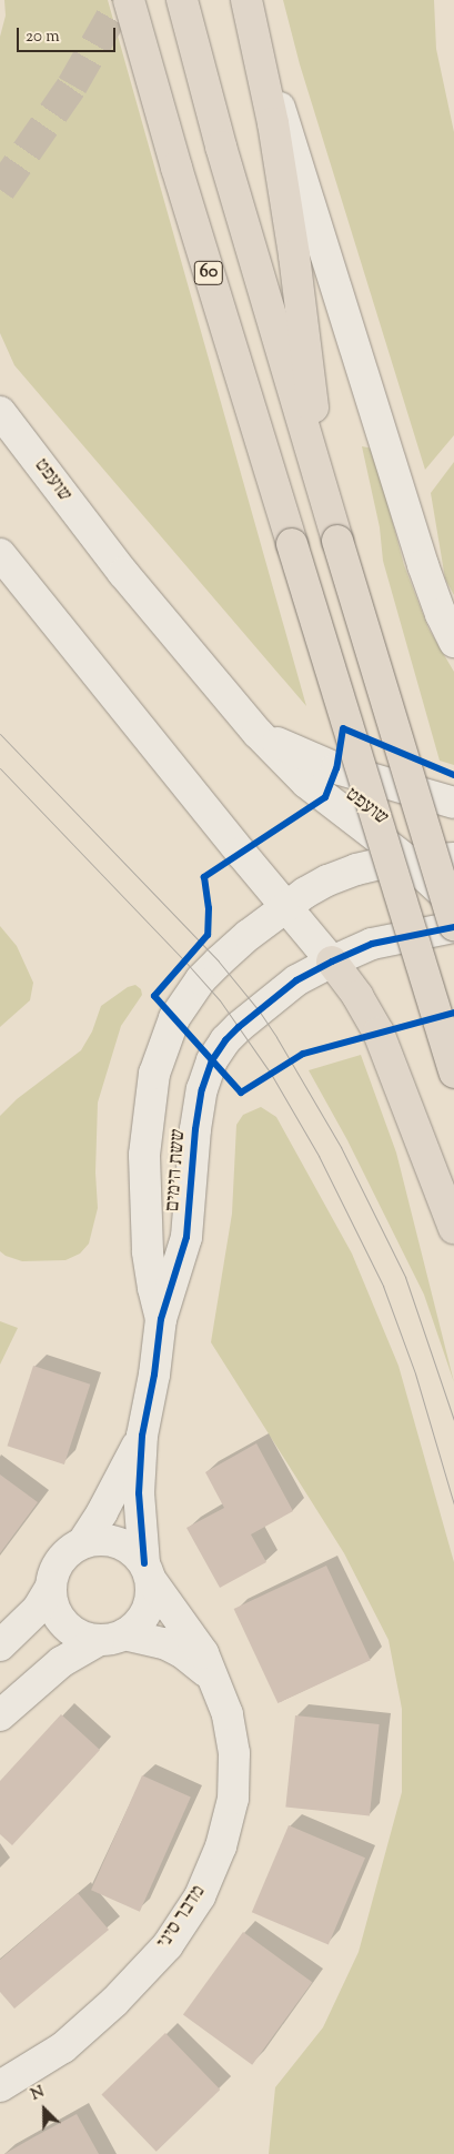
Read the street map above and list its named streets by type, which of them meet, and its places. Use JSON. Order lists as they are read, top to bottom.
{
  "streets": {
    "highway": ["60"],
    "street": ["שועפט", "ששת הימים", "מדבר סיני"]
  },
  "crossings": [
    ["60", "ששת הימים"],
    ["שועפט", "ששת הימים"],
    ["ששת הימים", "מדבר סיני"]
  ],
  "scale_bar": "20 m",
  "north": "top left"
}
